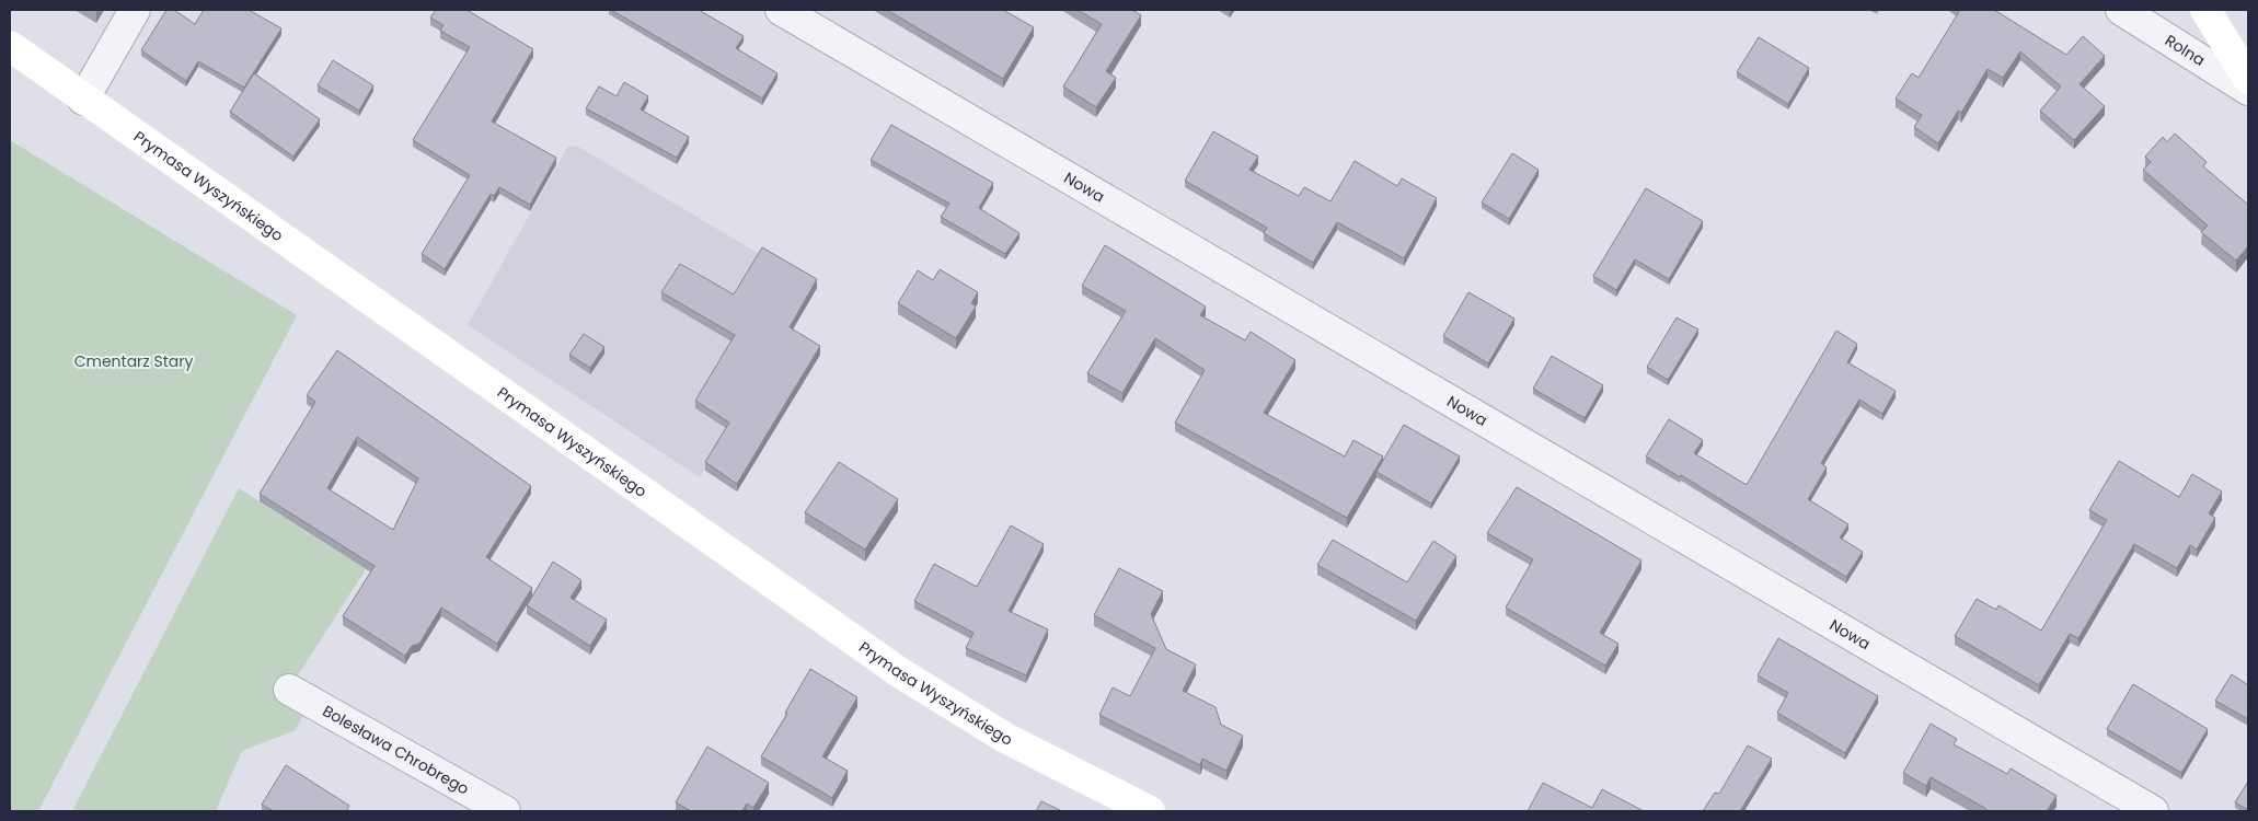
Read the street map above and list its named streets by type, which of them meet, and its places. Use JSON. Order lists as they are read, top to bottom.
{
  "streets": {
    "street": [
      "Rolna",
      "Prymasa Wyszyńskiego",
      "Nowa",
      "Bolesława Chrobrego"
    ]
  },
  "parks": ["Cmentarz Stary"]
}
